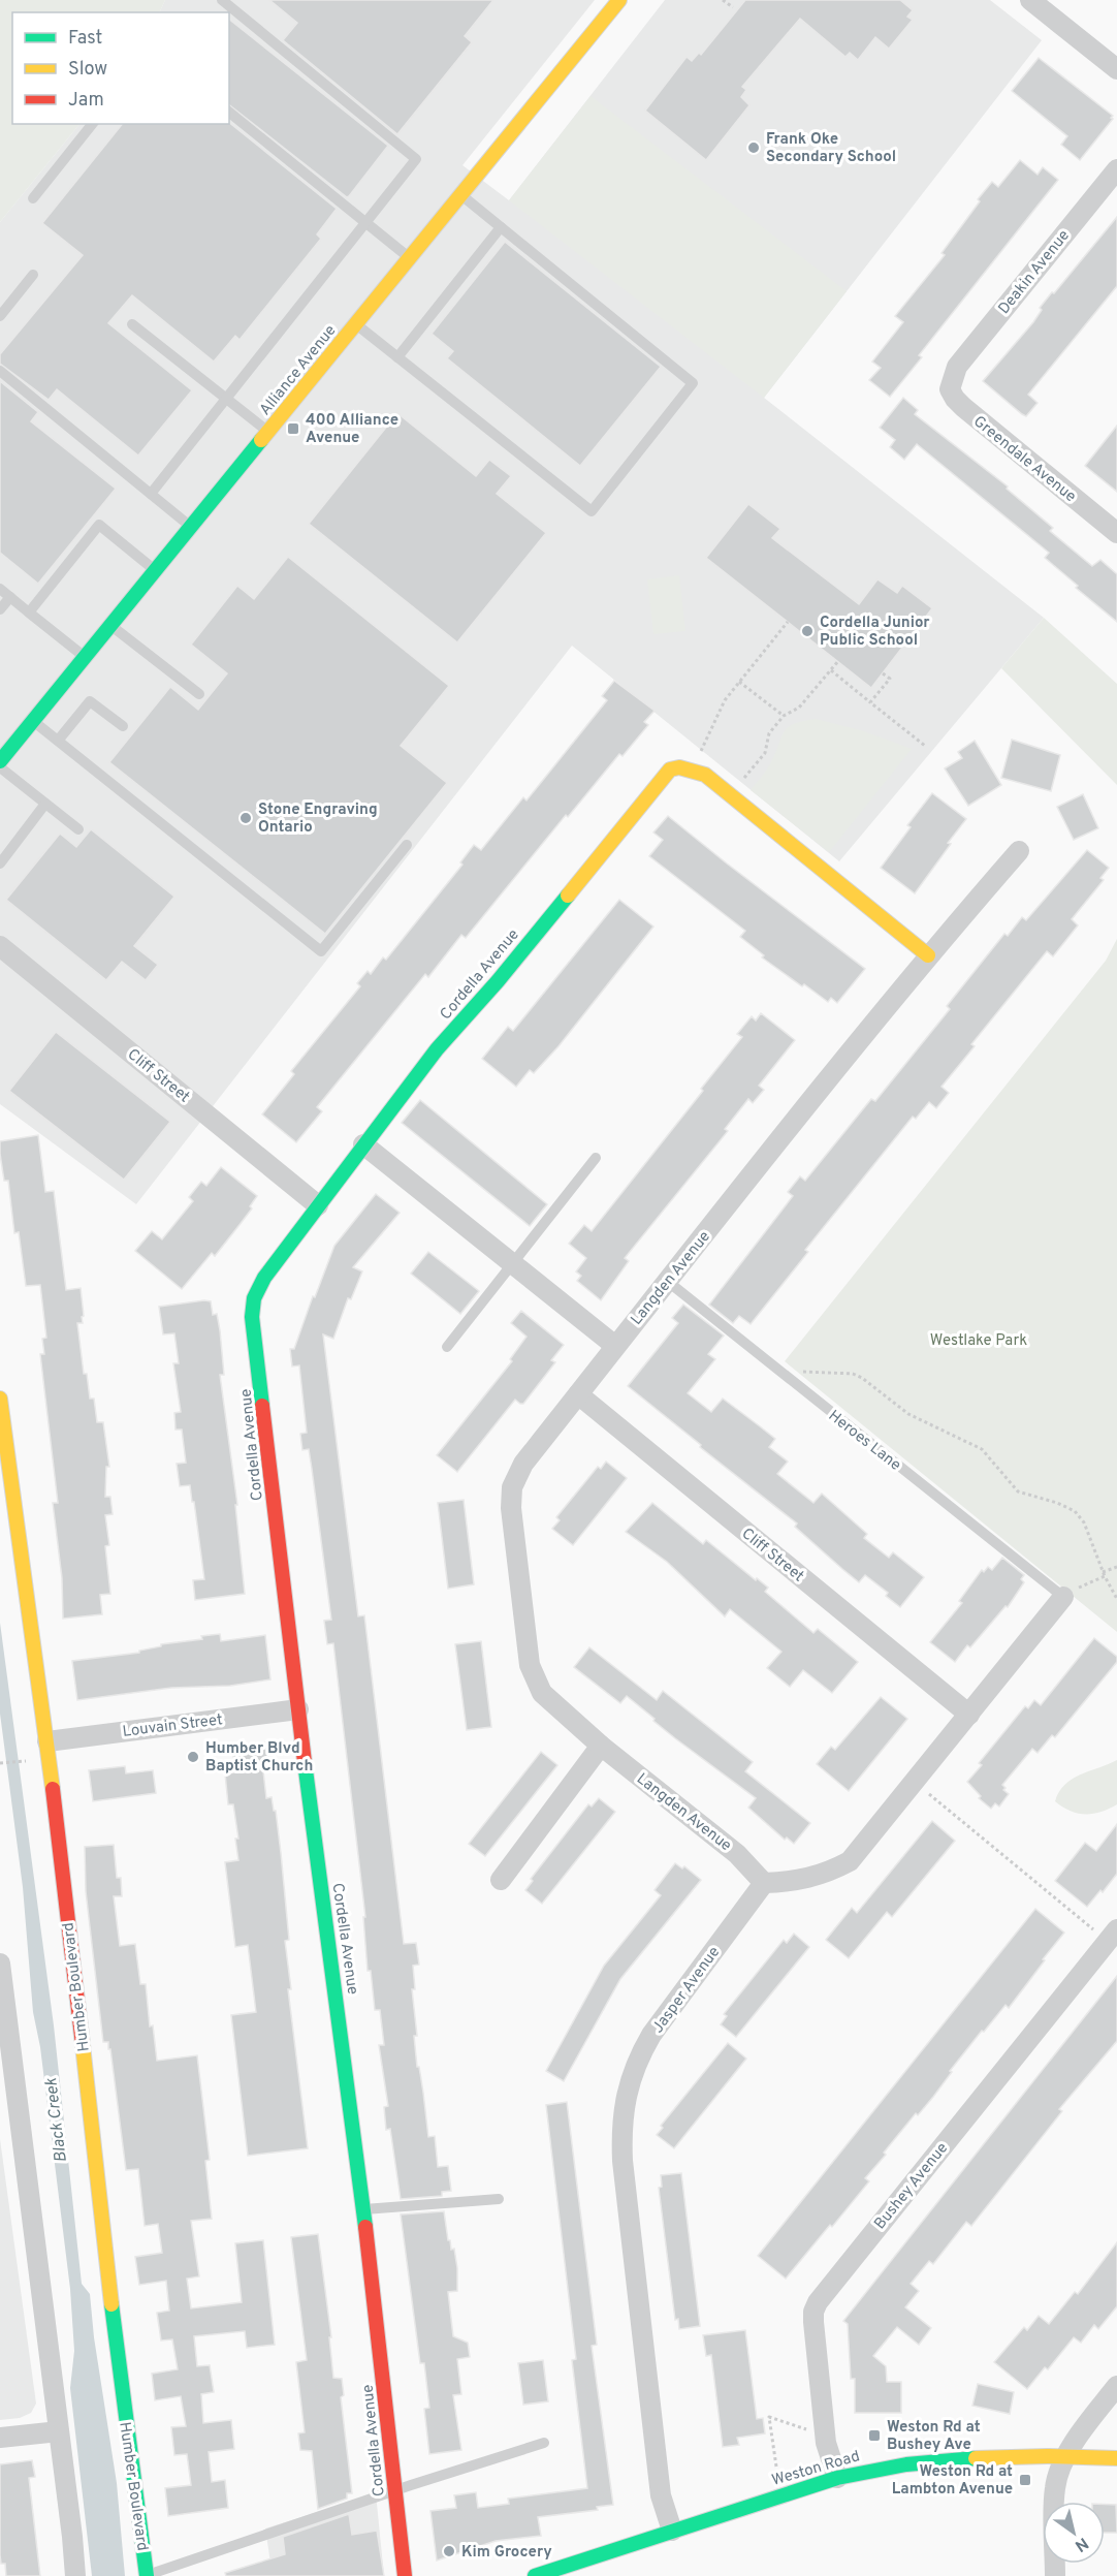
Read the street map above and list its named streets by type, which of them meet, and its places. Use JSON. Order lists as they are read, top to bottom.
{
  "streets": {
    "street": [
      "Deakin Avenue",
      "Alliance Avenue",
      "Greendale Avenue",
      "Cordella Avenue",
      "Cliff Street",
      "Langden Avenue",
      "Louvain Street",
      "Humber Boulevard",
      "Jasper Avenue",
      "Bushey Avenue",
      "Weston Road"
    ],
    "lane": ["Heroes Lane"]
  },
  "crossings": [
    ["Deakin Avenue", "Greendale Avenue"],
    ["Cordella Avenue", "Cliff Street"],
    ["Cordella Avenue", "Langden Avenue"],
    ["Cordella Avenue", "Louvain Street"],
    ["Cliff Street", "Langden Avenue"],
    ["Langden Avenue", "Heroes Lane"],
    ["Langden Avenue", "Jasper Avenue"],
    ["Louvain Street", "Humber Boulevard"],
    ["Jasper Avenue", "Weston Road"],
    ["Bushey Avenue", "Weston Road"]
  ],
  "water": ["Black Creek"],
  "parks": ["Westlake Park"],
  "places": {
    "other": [
      "Frank Oke Secondary School",
      "Cordella Junior Public School",
      "Stone Engraving Ontario",
      "Humber Blvd Baptist Church",
      "Kim Grocery"
    ],
    "transit": ["400 Alliance Avenue", "Weston Rd at Bushey Ave", "Weston Rd at Lambton Avenue"]
  },
  "legend": ["Fast", "Slow", "Jam"],
  "north": "bottom right"
}
